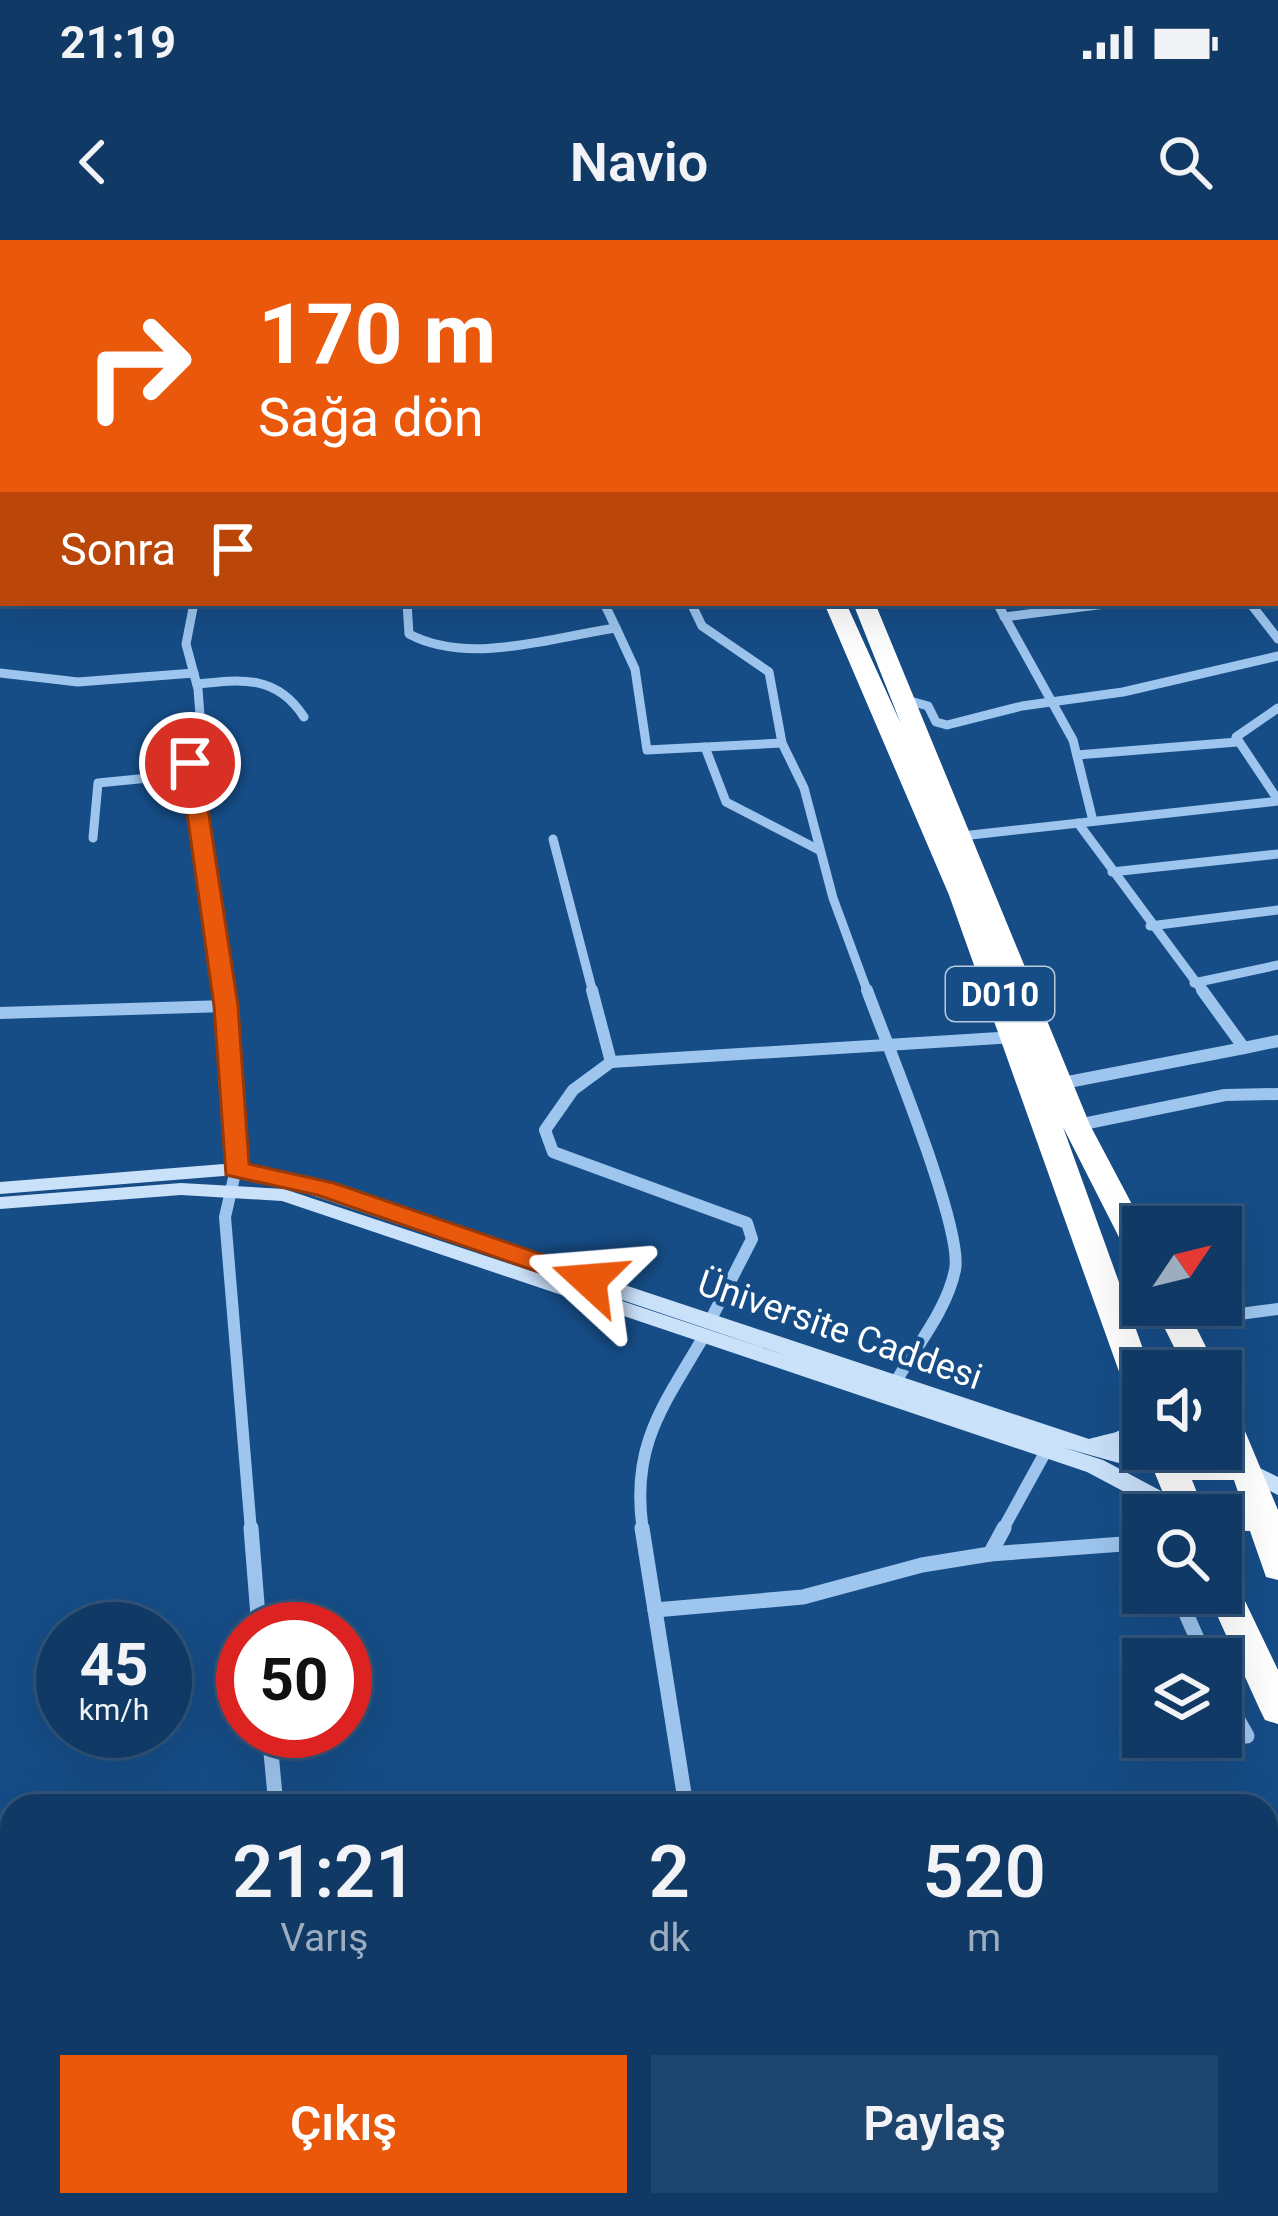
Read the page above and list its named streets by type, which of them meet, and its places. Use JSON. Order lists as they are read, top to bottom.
{
  "streets": {
    "highway": ["D010"],
    "main road": ["Üniversite Caddesi"]
  },
  "north": "top right",
  "page": {
    "status": "21:19",
    "header": "Navio",
    "turn": ["170 m", "Sağa dön"],
    "then": "Sonra",
    "speed": "45 km/h",
    "limit": "50",
    "eta": [
      "21:21",
      "Varış",
      "2",
      "dk",
      "520",
      "m"
    ],
    "buttons": ["Çıkış", "Paylaş"]
  }
}
